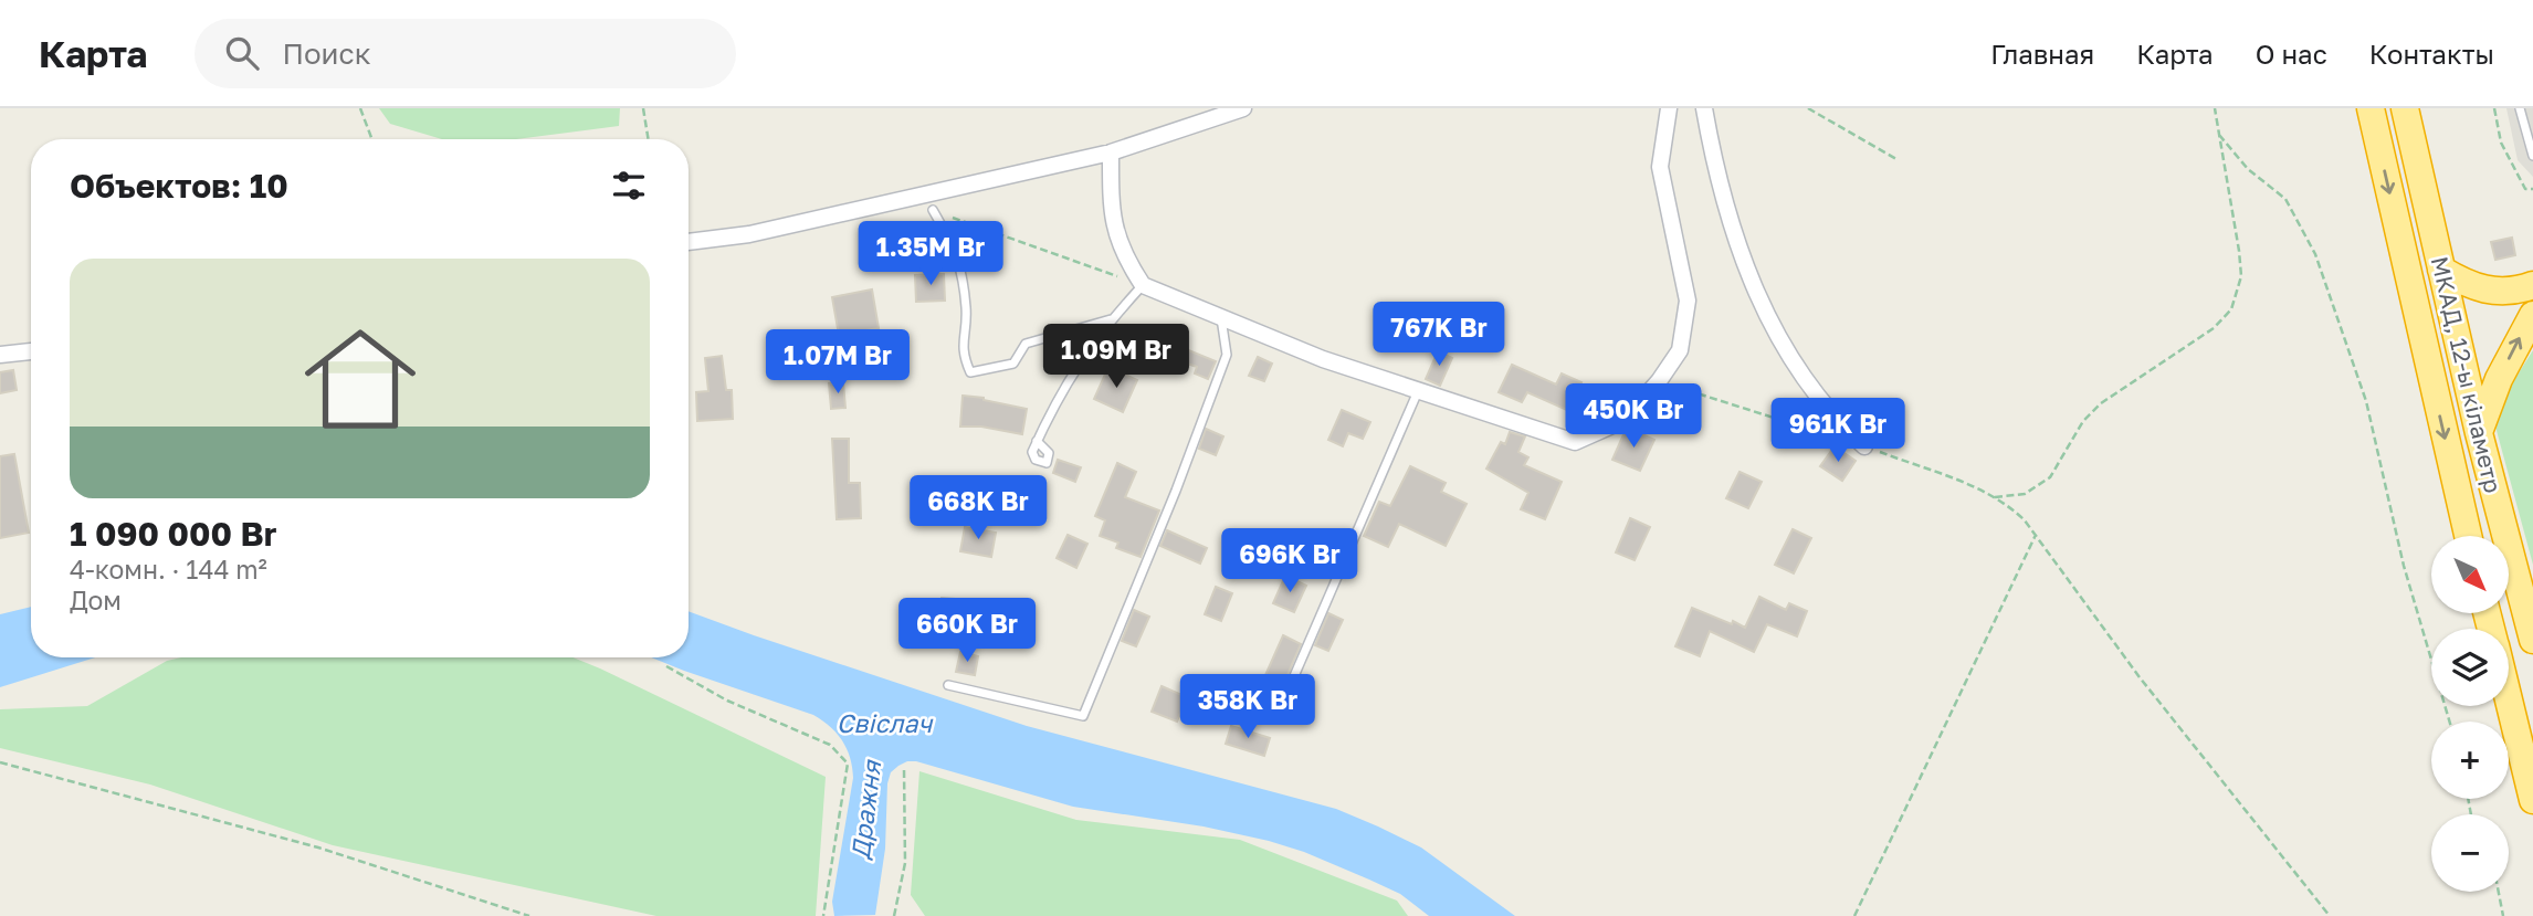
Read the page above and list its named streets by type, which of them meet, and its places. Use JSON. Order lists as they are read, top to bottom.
{
  "streets": {
    "highway": ["МКАД, 12-ы кіламетр"]
  },
  "water": ["Свіслач", "Дражня"],
  "north": "bottom right",
  "page": {
    "header": "Карта",
    "search": "Поиск",
    "nav": [
      "Главная",
      "Карта",
      "О нас",
      "Контакты"
    ],
    "heading": "Объектов: 10",
    "price": [
      "1.35M Br",
      "767K Br",
      "1.09M Br",
      "1.07M Br",
      "450K Br",
      "961K Br",
      "668K Br",
      "696K Br",
      "660K Br",
      "358K Br"
    ],
    "list": [
      {
        "name": "1 090 000 Br",
        "note": "4-комн. · 144 m² · Дом"
      }
    ],
    "map_buttons": ["+", "−"]
  }
}
